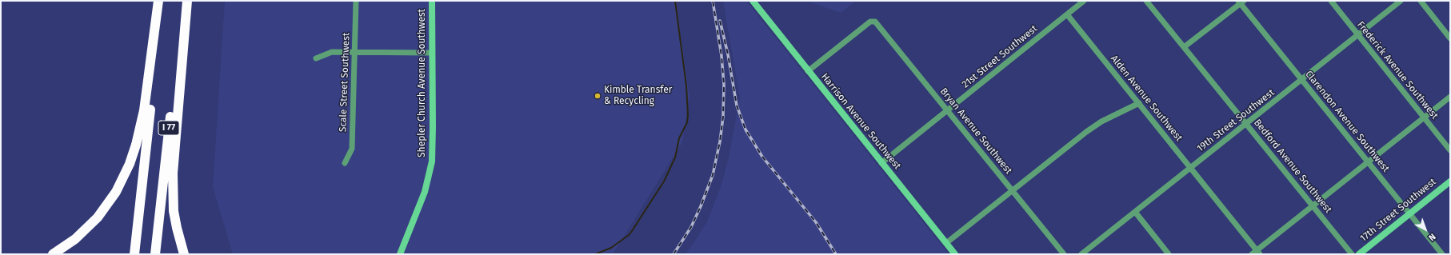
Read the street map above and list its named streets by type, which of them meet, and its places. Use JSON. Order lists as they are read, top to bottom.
{
  "streets": {
    "highway": ["I 77"],
    "street": [
      "21st Street Southwest",
      "Frederick Avenue Southwest",
      "Scale Street Southwest",
      "Shepler Church Avenue Southwest",
      "Alden Avenue Southwest",
      "19th Street Southwest",
      "Harrison Avenue Southwest",
      "Clarendon Avenue Southwest",
      "Bryan Avenue Southwest",
      "Bedford Avenue Southwest",
      "17th Street Southwest"
    ]
  },
  "crossings": [
    ["21st Street Southwest", "Alden Avenue Southwest"],
    ["21st Street Southwest", "Harrison Avenue Southwest"],
    ["21st Street Southwest", "Bryan Avenue Southwest"],
    ["Frederick Avenue Southwest", "19th Street Southwest"],
    ["Alden Avenue Southwest", "19th Street Southwest"],
    ["19th Street Southwest", "Clarendon Avenue Southwest"],
    ["19th Street Southwest", "Bedford Avenue Southwest"],
    ["Harrison Avenue Southwest", "Bryan Avenue Southwest"],
    ["Clarendon Avenue Southwest", "17th Street Southwest"]
  ],
  "places": ["Kimble Transfer & Recycling"],
  "north": "bottom right"
}
